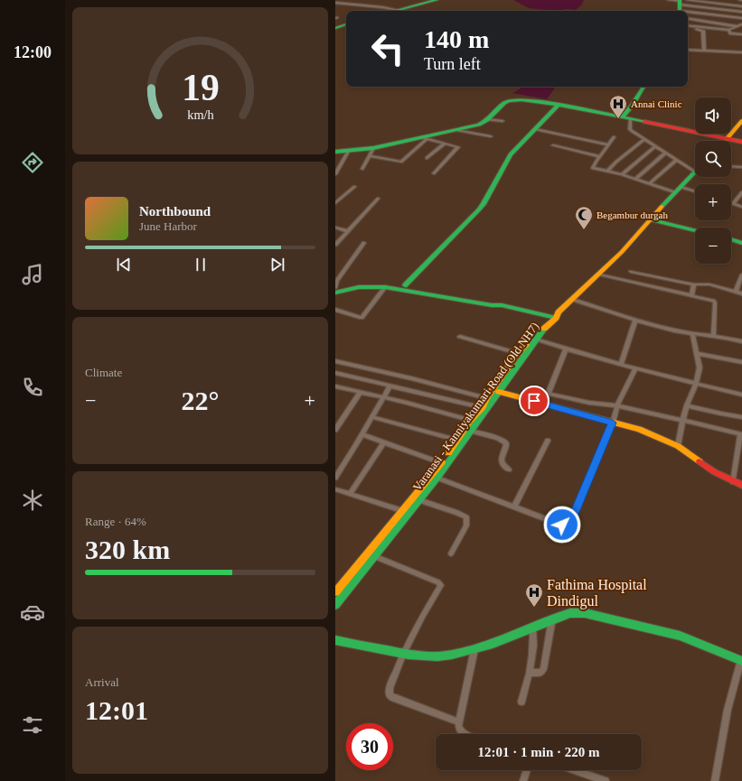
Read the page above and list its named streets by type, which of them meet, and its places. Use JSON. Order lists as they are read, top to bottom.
{
  "streets": {
    "main road": ["Varanasi - Kanniyakumari Road (Old NH7)"]
  },
  "places": {
    "hospital": ["Annai Clinic", "Fathima Hospital Dindigul"],
    "mosque": ["Begambur durgah"]
  },
  "page": {
    "tabs": "12:00",
    "turn": ["140 m", "Turn left"],
    "map_buttons": ["+", "−"],
    "song": ["Northbound", "June Harbor"],
    "tile": [
      "Climate",
      ["Range · 64%", "320 km"],
      ["Arrival", "12:01"]
    ],
    "heat": ["−", "22°", "+"],
    "limit": "30",
    "trip": "12:01 · 1 min · 220 m",
    "gauge": ["19", "km/h"]
  }
}
